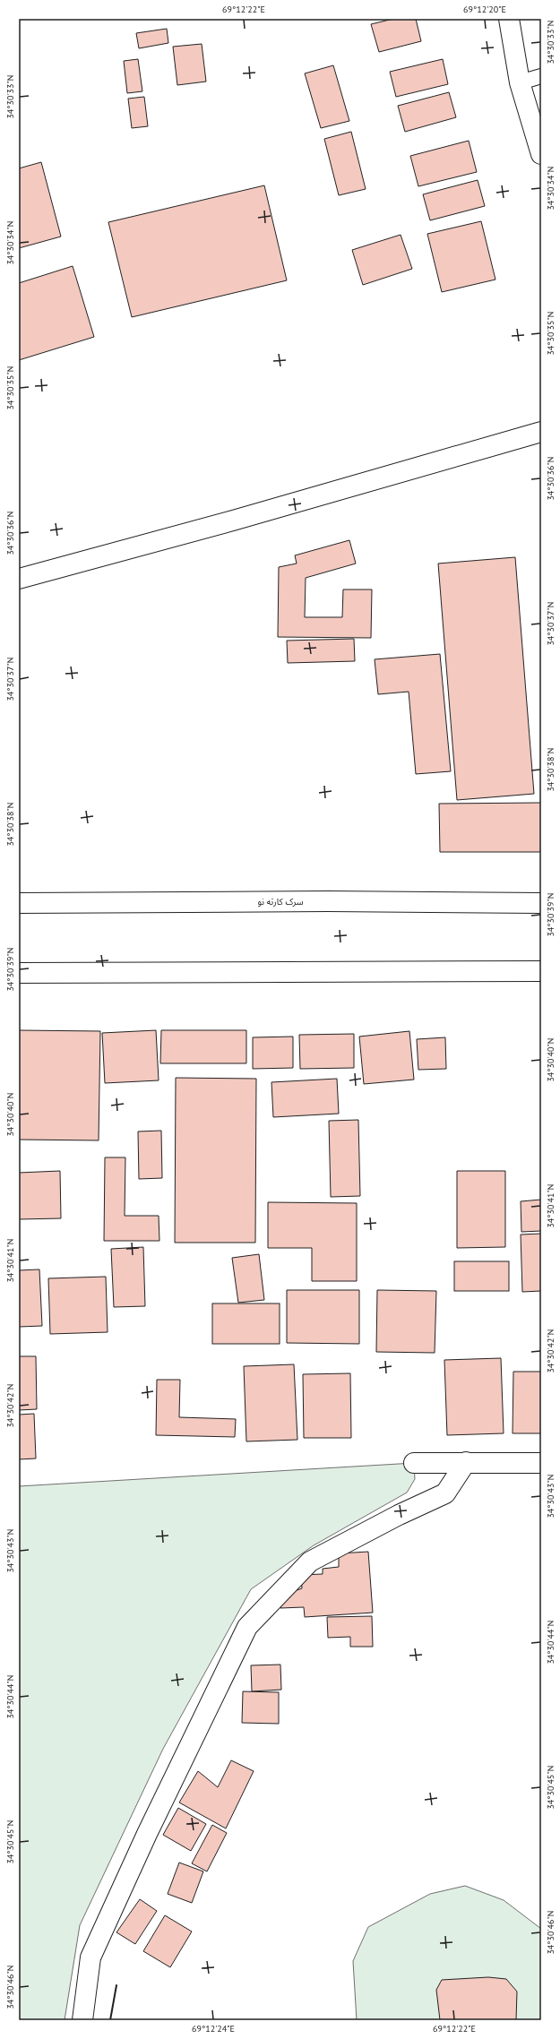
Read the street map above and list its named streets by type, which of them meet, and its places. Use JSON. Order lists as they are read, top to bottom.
{
  "streets": {
    "main road": ["سرک کارته نو"]
  },
  "coordinates": [
    "69°12'22\"E",
    "69°12'20\"E",
    "34°30'33\"N",
    "34°30'34\"N",
    "34°30'35\"N",
    "34°30'36\"N",
    "34°30'37\"N",
    "34°30'38\"N",
    "34°30'39\"N",
    "34°30'40\"N",
    "34°30'41\"N",
    "34°30'42\"N",
    "34°30'43\"N",
    "34°30'44\"N",
    "34°30'45\"N",
    "34°30'46\"N",
    "69°12'24\"E"
  ]
}
